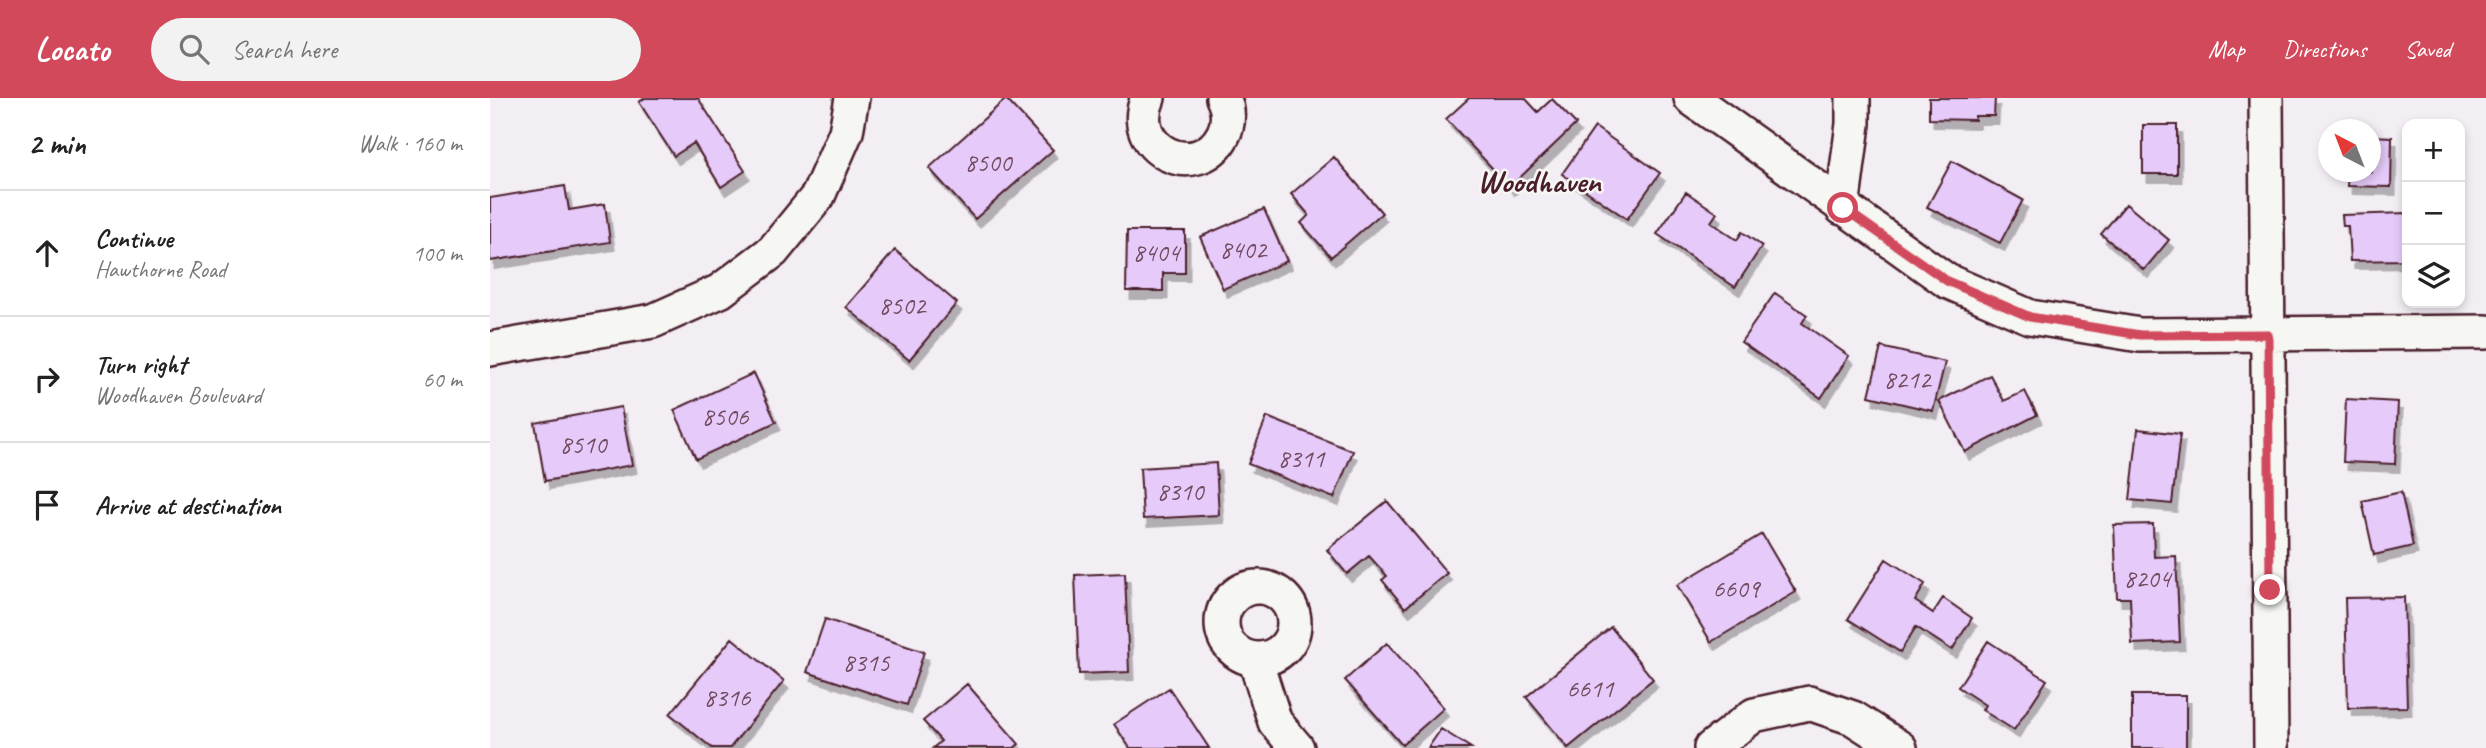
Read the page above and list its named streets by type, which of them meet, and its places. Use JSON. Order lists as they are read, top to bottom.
{
  "districts": ["Woodhaven"],
  "house_numbers": [
    "8500",
    "8402",
    "8404",
    "8502",
    "8212",
    "8506",
    "8510",
    "8311",
    "8310",
    "8204",
    "6609",
    "8315",
    "6611",
    "8316"
  ],
  "north": "top left",
  "page": {
    "header": "Locato",
    "search": "Search here",
    "nav": ["Map", "Directions", "Saved"],
    "heading": ["2 min", "Walk · 160 m"],
    "map_buttons": ["+", "−"],
    "list": [
      ["Continue", "Hawthorne Road", "100 m"],
      ["Turn right", "Woodhaven Boulevard", "60 m"],
      "Arrive at destination"
    ]
  }
}
